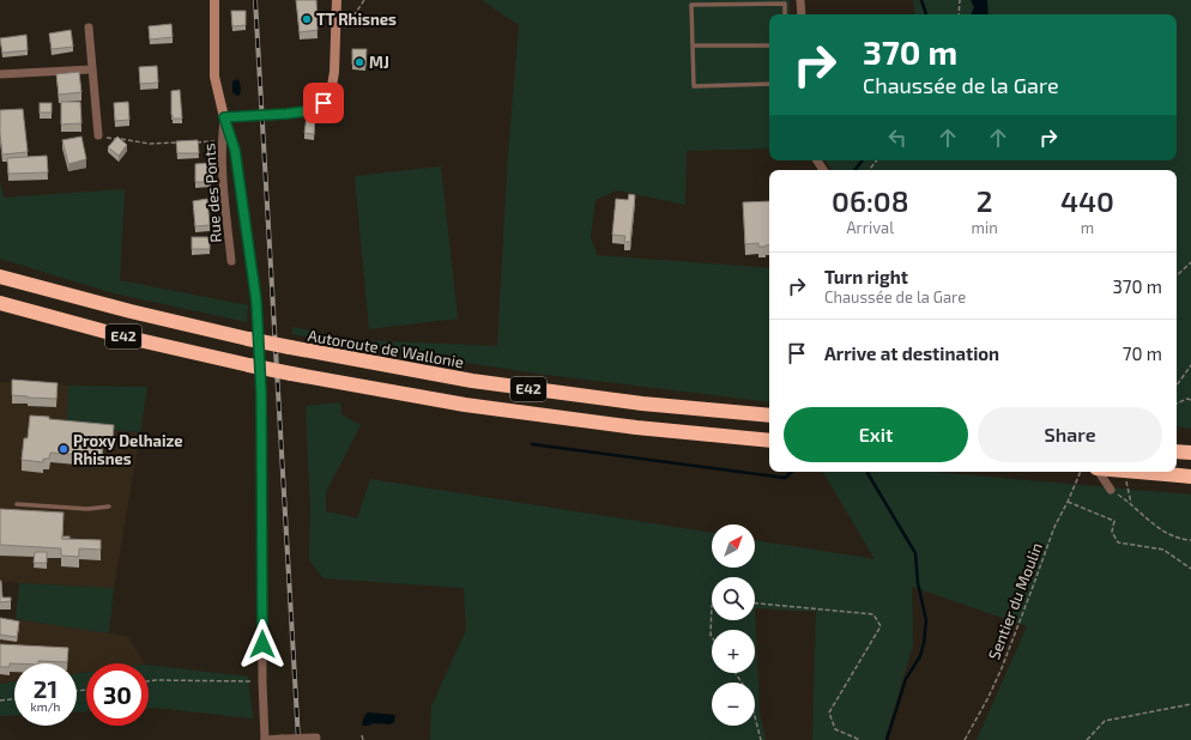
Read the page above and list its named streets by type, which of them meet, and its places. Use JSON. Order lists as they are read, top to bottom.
{
  "streets": {
    "highway": ["E42", "Autoroute de Wallonie"],
    "street": ["Rue des Ponts"],
    "path": ["Sentier du Moulin"]
  },
  "places": ["TT Rhisnes", "MJ", "Proxy Delhaize Rhisnes"],
  "north": "top right",
  "page": {
    "turn": ["370 m", "Chaussée de la Gare"],
    "eta": [
      "06:08",
      "Arrival",
      "2",
      "min",
      "440",
      "m"
    ],
    "list": [
      {
        "name": "Turn right",
        "note": "Chaussée de la Gare",
        "value": "370 m"
      },
      {
        "name": "Arrive at destination",
        "value": "70 m"
      }
    ],
    "buttons": ["Exit", "Share"],
    "map_buttons": ["+", "−"],
    "speed": "21 km/h",
    "limit": "30"
  }
}
